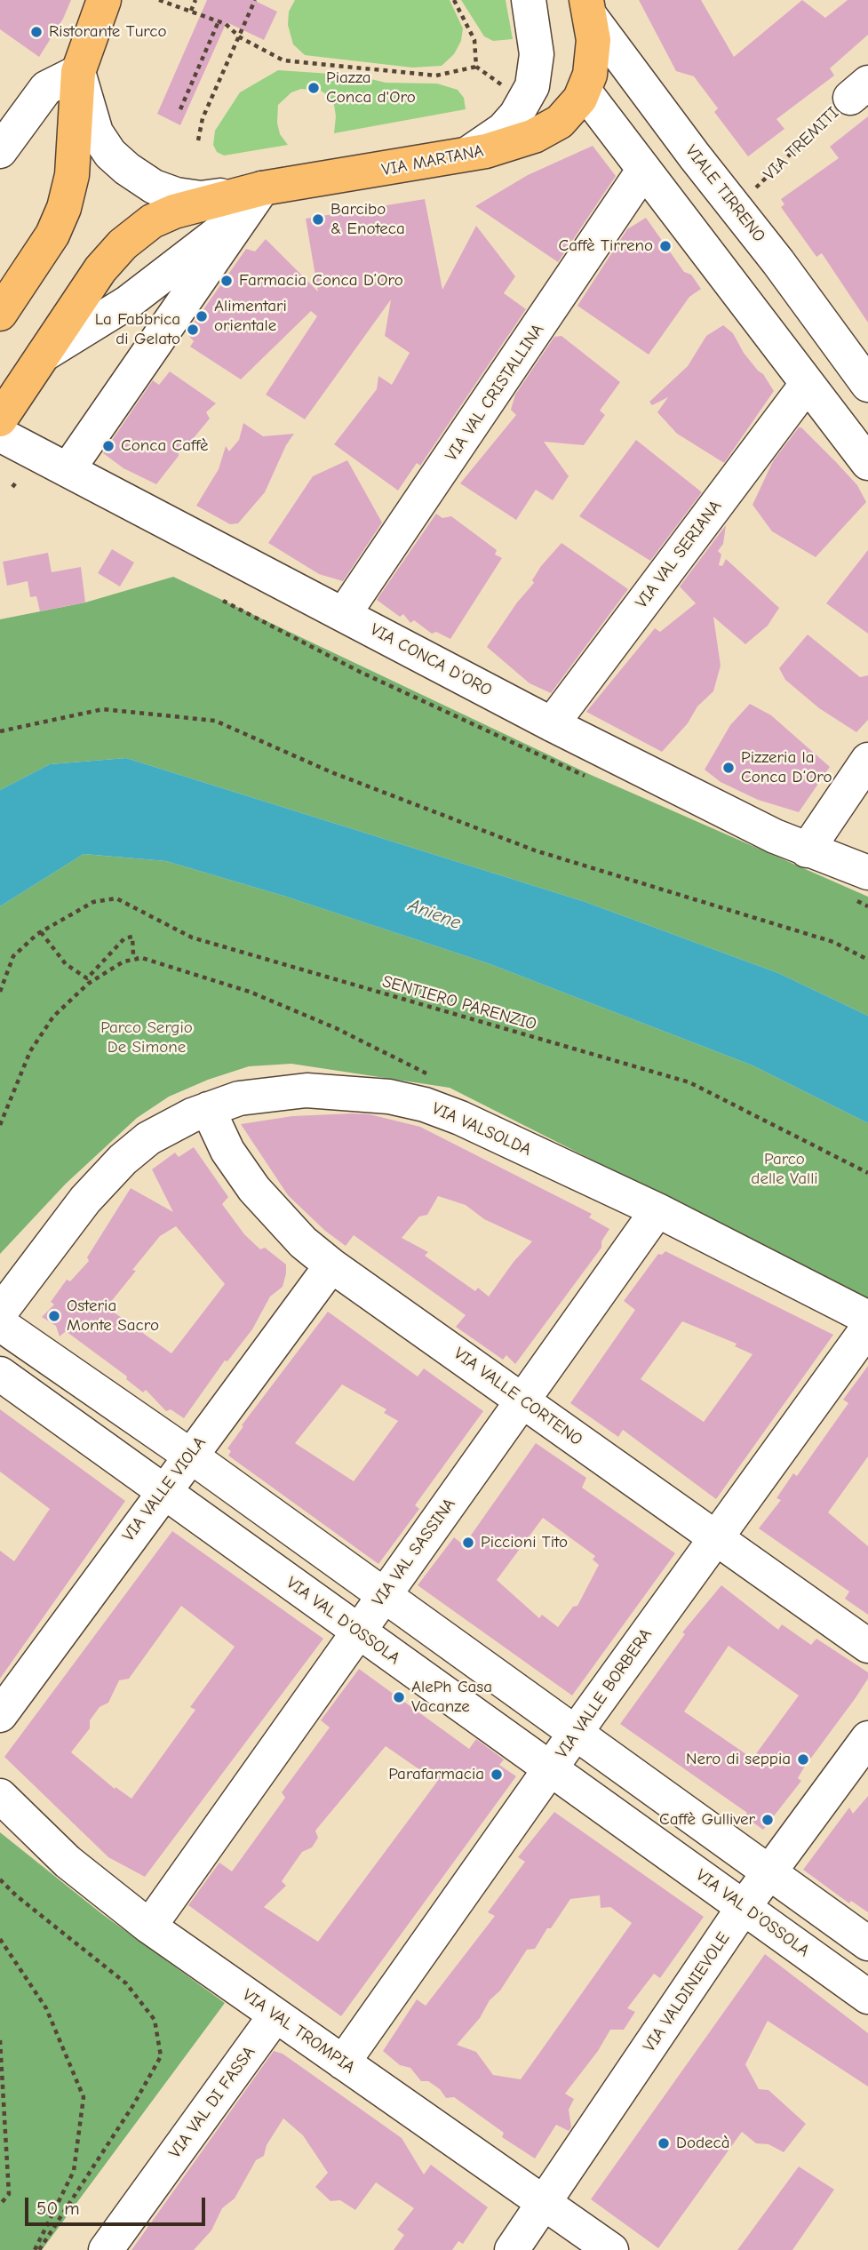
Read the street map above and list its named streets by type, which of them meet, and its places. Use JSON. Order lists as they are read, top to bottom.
{
  "streets": {
    "main road": ["VIA MARTANA"],
    "street": [
      "VIALE TIRRENO",
      "VIA VAL CRISTALLINA",
      "VIA VAL SERIANA",
      "VIA CONCA D'ORO",
      "VIA VALSOLDA",
      "VIA VALLE CORTENO",
      "VIA VALLE VIOLA",
      "VIA VAL SASSINA",
      "VIA VAL D'OSSOLA",
      "VIA VALLE BORBERA",
      "VIA VALDINIEVOLE",
      "VIA VAL TROMPIA",
      "VIA VAL DI FASSA"
    ],
    "path": ["VIA TREMITI", "SENTIERO PARENZIO"]
  },
  "crossings": [
    ["VIA TREMITI", "VIALE TIRRENO"],
    ["VIA VAL CRISTALLINA", "VIA CONCA D'ORO"],
    ["VIA VAL SERIANA", "VIA CONCA D'ORO"],
    ["VIA VALSOLDA", "VIA VALLE CORTENO"],
    ["VIA VALSOLDA", "VIA VAL SASSINA"],
    ["VIA VALLE CORTENO", "VIA VALLE VIOLA"],
    ["VIA VALLE CORTENO", "VIA VAL SASSINA"],
    ["VIA VALLE CORTENO", "VIA VALLE BORBERA"],
    ["VIA VALLE VIOLA", "VIA VAL D'OSSOLA"],
    ["VIA VAL SASSINA", "VIA VAL D'OSSOLA"],
    ["VIA VAL SASSINA", "VIA VAL TROMPIA"],
    ["VIA VAL D'OSSOLA", "VIA VALLE BORBERA"],
    ["VIA VAL D'OSSOLA", "VIA VALDINIEVOLE"],
    ["VIA VALLE BORBERA", "VIA VAL TROMPIA"],
    ["VIA VALDINIEVOLE", "VIA VAL TROMPIA"],
    ["VIA VAL TROMPIA", "VIA VAL DI FASSA"]
  ],
  "water": ["Aniene"],
  "parks": ["Parco Sergio De Simone", "Parco delle Valli"],
  "places": [
    "Ristorante Turco",
    "Piazza Conca d'Oro",
    "Barcibo & Enoteca",
    "Caffè Tirreno",
    "Farmacia Conca D’Oro",
    "Alimentari orientale",
    "La Fabbrica di Gelato",
    "Conca Caffè",
    "Pizzeria la Conca D‘Oro",
    "Osteria Monte Sacro",
    "Piccioni Tito",
    "AlePh Casa Vacanze",
    "Nero di seppia",
    "Parafarmacia",
    "Caffè Gulliver",
    "Dodecà"
  ],
  "scale_bar": "50 m"
}
